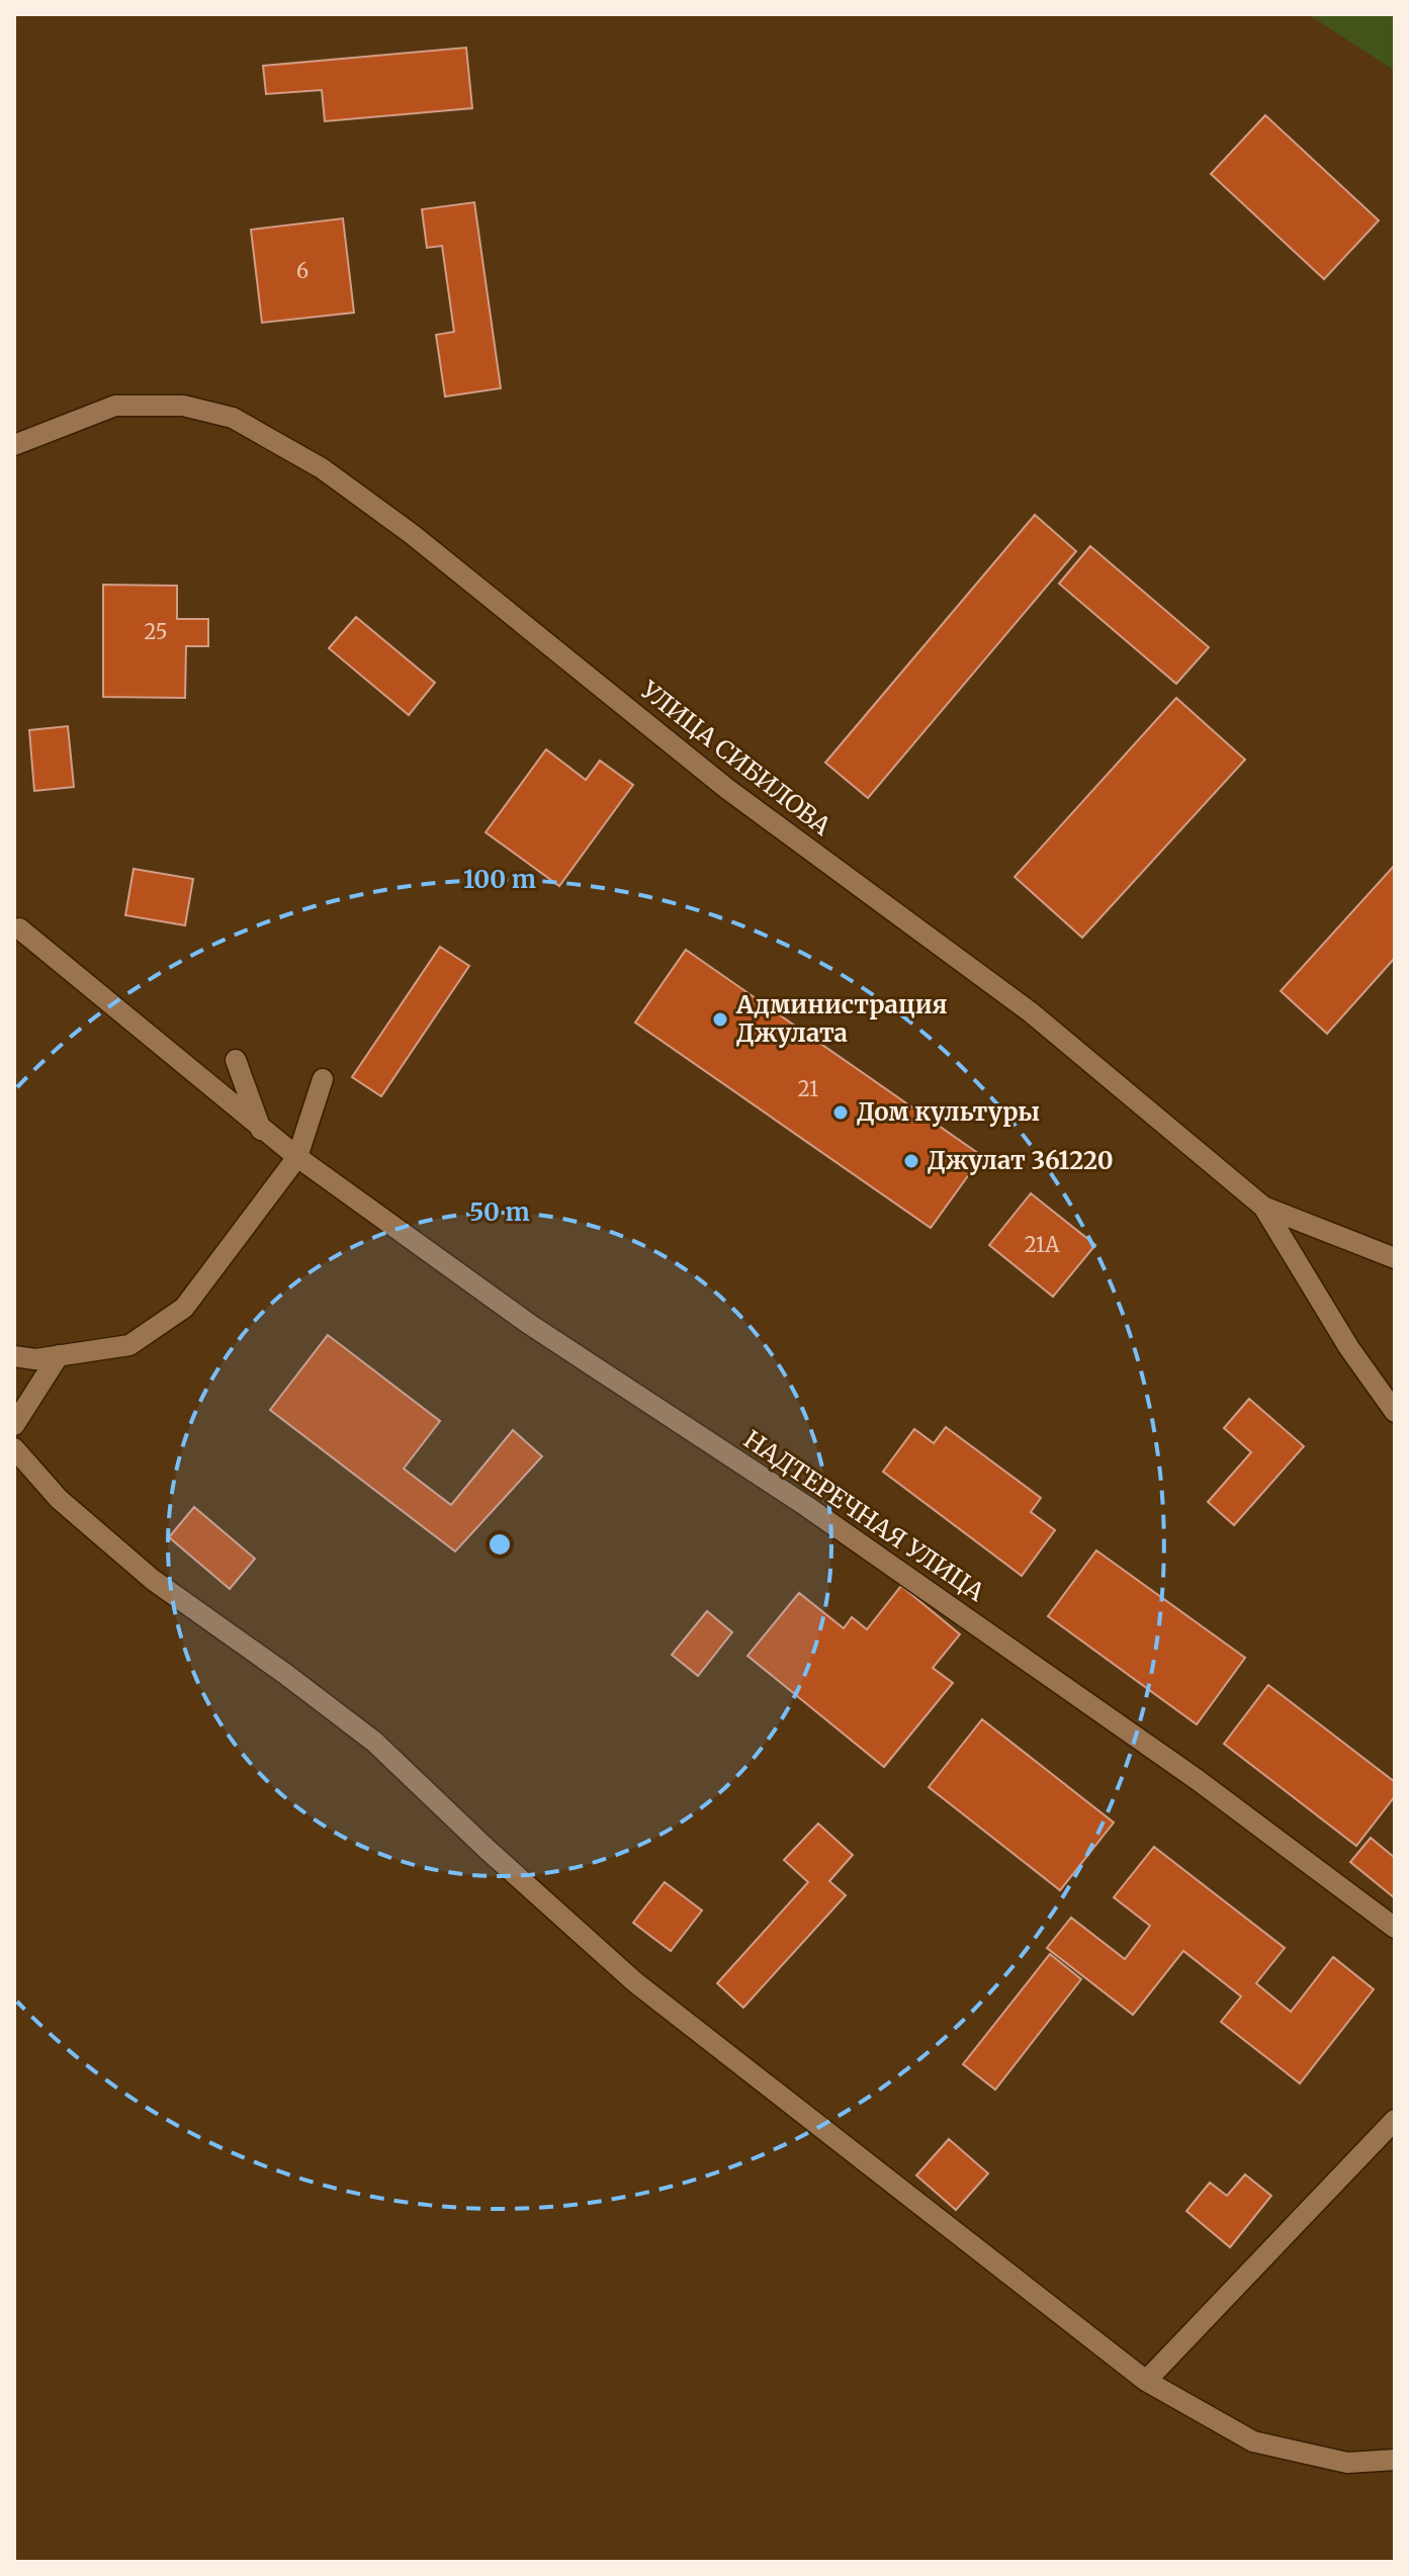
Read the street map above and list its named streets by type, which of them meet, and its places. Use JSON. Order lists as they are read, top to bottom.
{
  "streets": {
    "street": ["УЛИЦА СИБИЛОВА", "НАДТЕРЕЧНАЯ УЛИЦА"]
  },
  "places": ["Администрация Джулата", "Дом культуры", "Джулат 361220"],
  "house_numbers": [
    "6",
    "25",
    "21",
    "21А"
  ],
  "rings": ["100 m", "50 m"]
}
